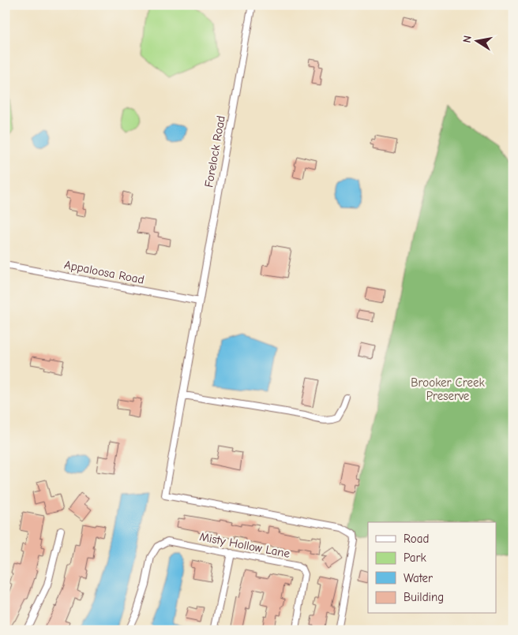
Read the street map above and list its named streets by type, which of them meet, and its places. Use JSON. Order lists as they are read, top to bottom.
{
  "streets": {
    "street": ["Forelock Road", "Appaloosa Road", "Misty Hollow Lane"]
  },
  "crossings": [
    ["Forelock Road", "Appaloosa Road"]
  ],
  "parks": ["Brooker Creek Preserve"],
  "legend": [
    "Road",
    "Park",
    "Water",
    "Building"
  ],
  "north": "left"
}
